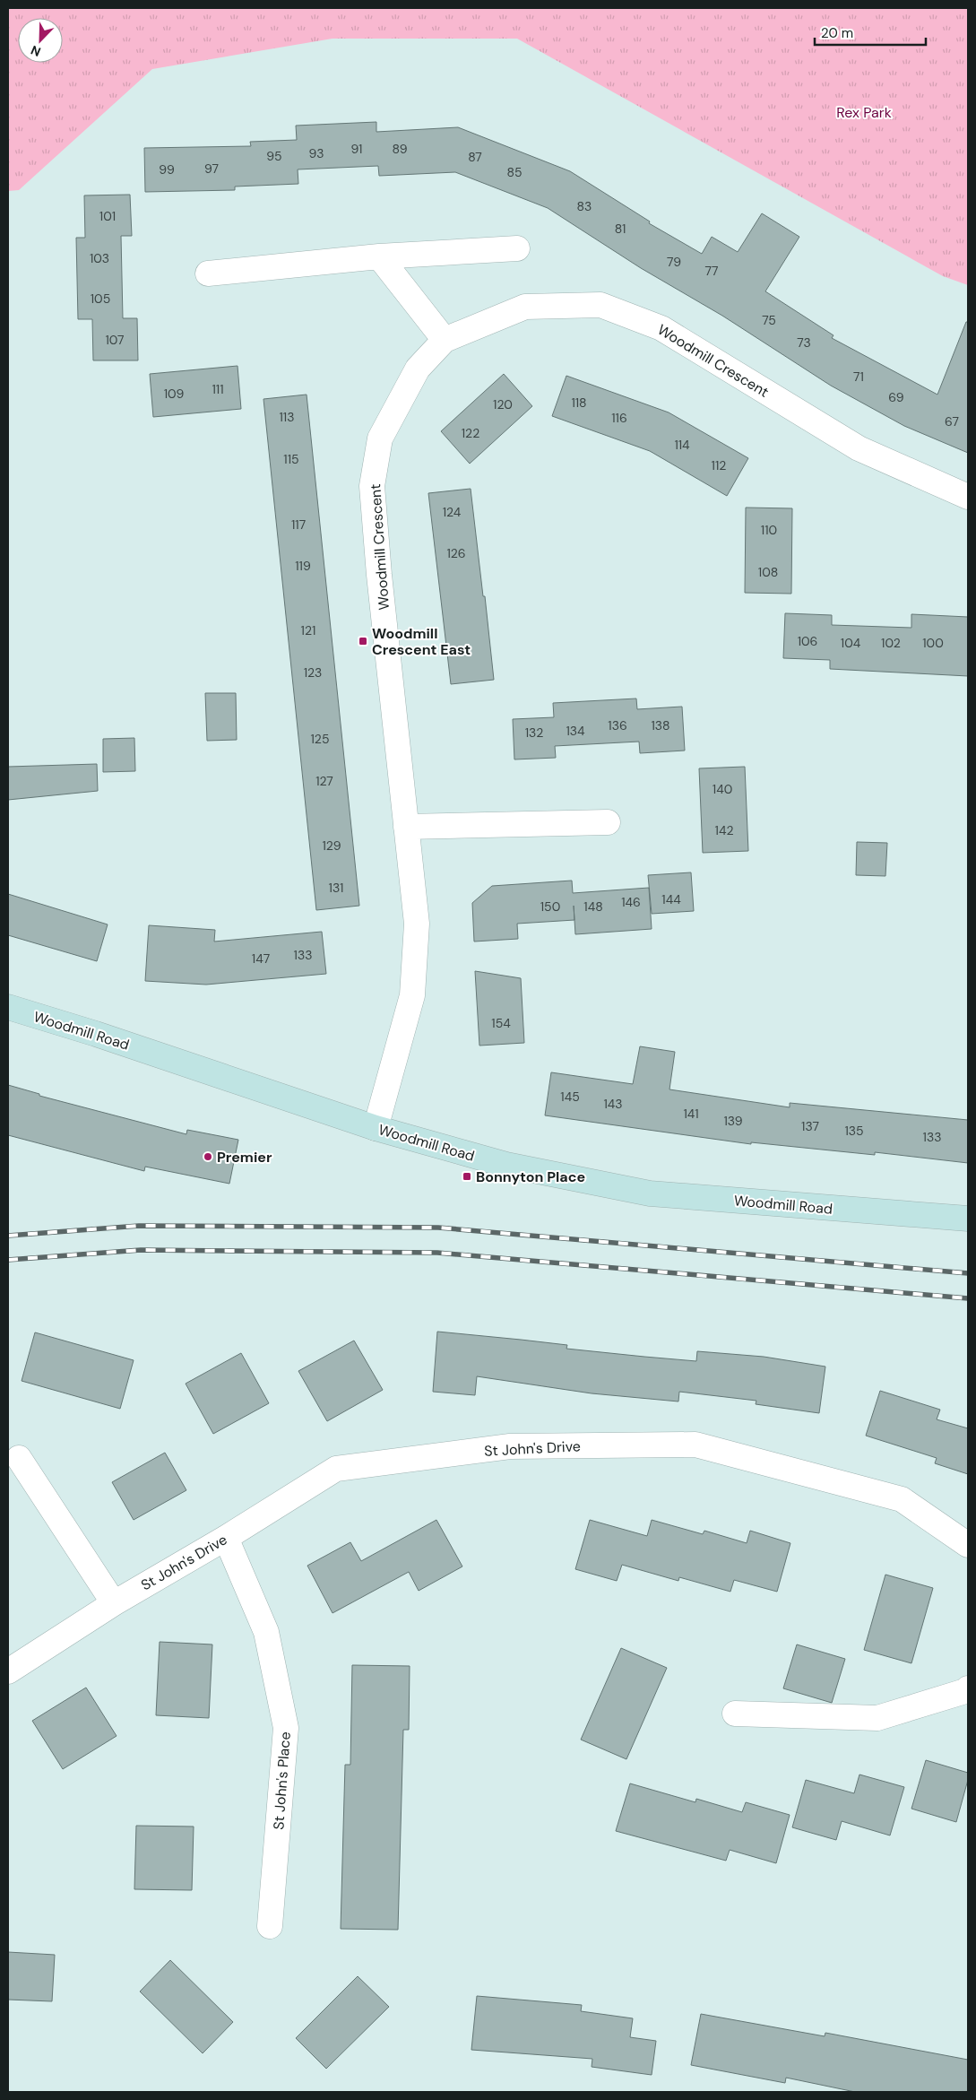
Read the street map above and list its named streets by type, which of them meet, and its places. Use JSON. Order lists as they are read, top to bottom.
{
  "streets": {
    "street": [
      "Woodmill Crescent",
      "Woodmill Road",
      "St John's Drive",
      "St John's Place"
    ]
  },
  "crossings": [
    ["Woodmill Crescent", "Woodmill Road"],
    ["St John's Drive", "St John's Place"]
  ],
  "parks": ["Rex Park"],
  "places": {
    "transit": ["Woodmill Crescent East", "Bonnyton Place"],
    "other": ["Premier"]
  },
  "house_numbers": [
    "91",
    "89",
    "93",
    "95",
    "87",
    "97",
    "99",
    "85",
    "83",
    "101",
    "81",
    "103",
    "79",
    "77",
    "105",
    "75",
    "107",
    "73",
    "71",
    "111",
    "109",
    "69",
    "118",
    "120",
    "113",
    "116",
    "67",
    "122",
    "114",
    "115",
    "112",
    "124",
    "117",
    "110",
    "126",
    "119",
    "108",
    "121",
    "106",
    "104",
    "102",
    "100",
    "123",
    "136",
    "138",
    "134",
    "132",
    "125",
    "127",
    "140",
    "142",
    "129",
    "131",
    "144",
    "146",
    "150",
    "148",
    "133",
    "147",
    "154",
    "145",
    "143",
    "141",
    "139",
    "137",
    "135",
    "133"
  ],
  "scale_bar": "20 m",
  "north": "bottom left"
}
